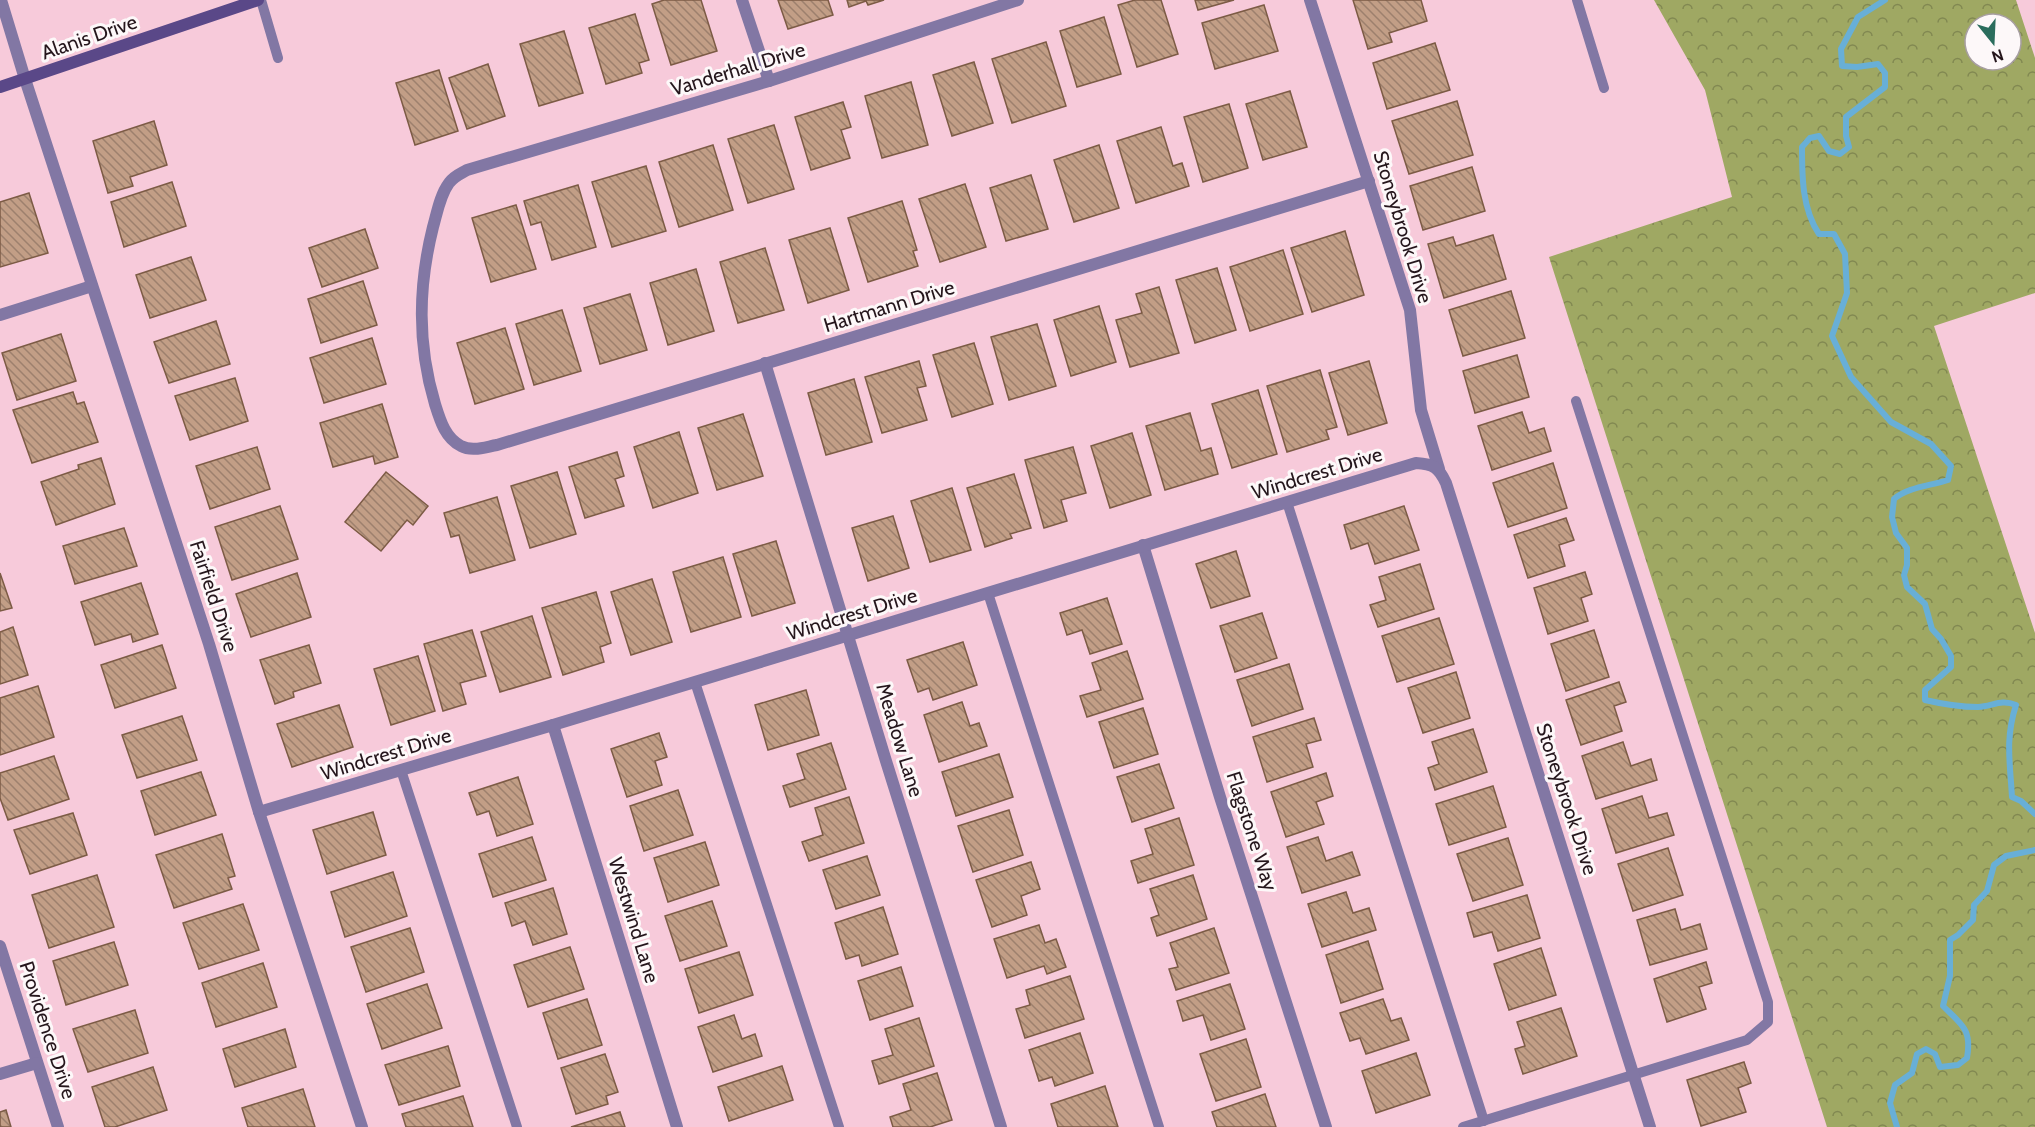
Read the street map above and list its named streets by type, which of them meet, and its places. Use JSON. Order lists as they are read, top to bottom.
{
  "streets": {
    "main road": ["Alanis Drive"],
    "street": [
      "Vanderhall Drive",
      "Stoneybrook Drive",
      "Hartmann Drive",
      "Windcrest Drive",
      "Fairfield Drive",
      "Meadow Lane",
      "Flagstone Way",
      "Westwind Lane",
      "Providence Drive"
    ]
  },
  "crossings": [
    ["Alanis Drive", "Fairfield Drive"],
    ["Vanderhall Drive", "Hartmann Drive"],
    ["Stoneybrook Drive", "Hartmann Drive"],
    ["Stoneybrook Drive", "Windcrest Drive"],
    ["Hartmann Drive", "Meadow Lane"],
    ["Windcrest Drive", "Fairfield Drive"],
    ["Windcrest Drive", "Meadow Lane"],
    ["Windcrest Drive", "Flagstone Way"],
    ["Windcrest Drive", "Westwind Lane"]
  ],
  "north": "bottom"
}
